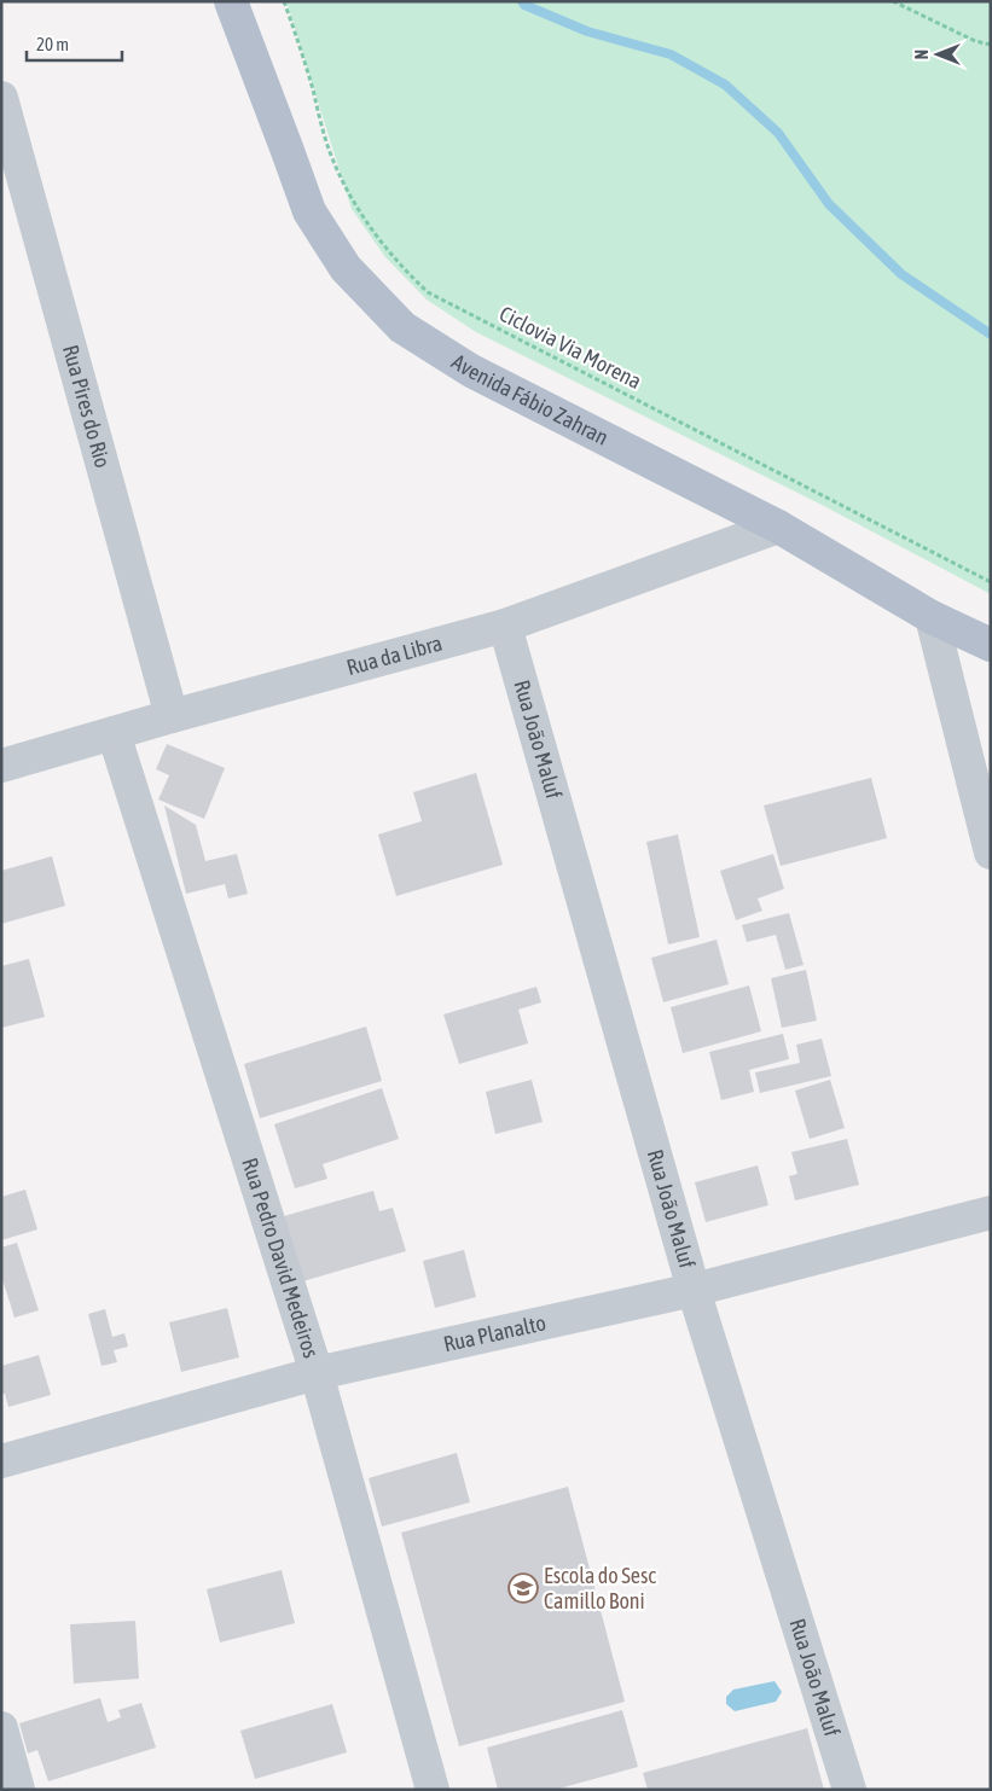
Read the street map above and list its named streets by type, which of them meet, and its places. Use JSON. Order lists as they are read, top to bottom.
{
  "streets": {
    "main road": ["Avenida Fábio Zahran"],
    "street": [
      "Rua Pires do Rio",
      "Rua da Libra",
      "Rua João Maluf",
      "Rua Pedro David Medeiros",
      "Rua Planalto"
    ],
    "path": ["Ciclovia Via Morena"]
  },
  "crossings": [
    ["Avenida Fábio Zahran", "Rua da Libra"],
    ["Rua Pires do Rio", "Rua da Libra"],
    ["Rua da Libra", "Rua João Maluf"],
    ["Rua da Libra", "Rua Pedro David Medeiros"],
    ["Rua João Maluf", "Rua Planalto"],
    ["Rua Pedro David Medeiros", "Rua Planalto"]
  ],
  "places": {
    "school or university": ["Escola do Sesc Camillo Boni"]
  },
  "scale_bar": "20 m",
  "north": "left"
}
